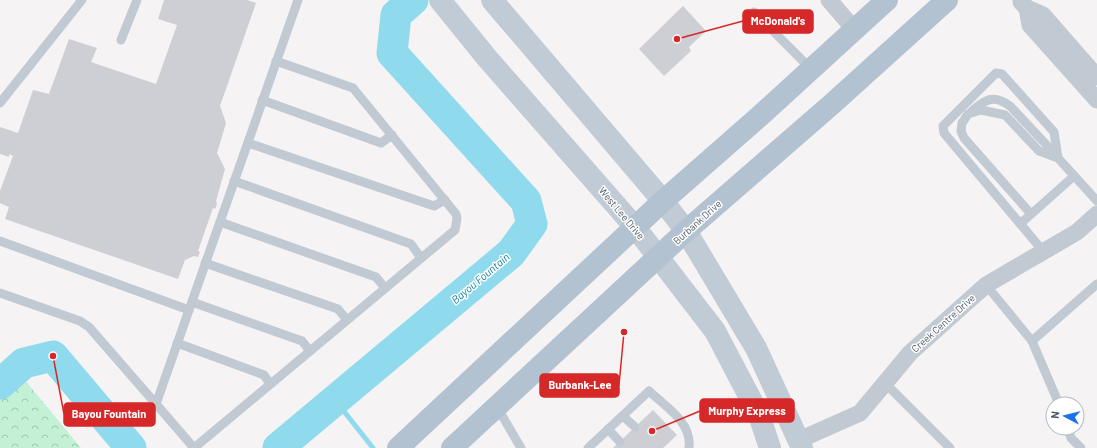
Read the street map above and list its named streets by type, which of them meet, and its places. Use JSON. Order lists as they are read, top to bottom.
{
  "streets": {
    "main road": ["West Lee Drive", "Burbank Drive"],
    "street": ["Creek Centre Drive"]
  },
  "crossings": [
    ["West Lee Drive", "Burbank Drive"]
  ],
  "water": ["Bayou Fountain"],
  "places": [
    "McDonald's",
    "Burbank-Lee",
    "Bayou Fountain",
    "Murphy Express"
  ],
  "north": "left"
}
